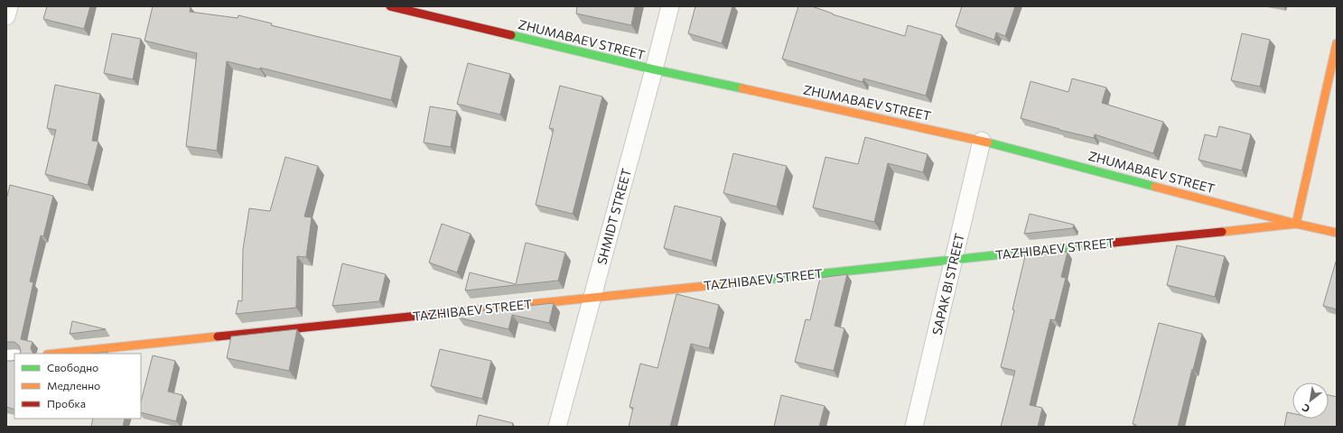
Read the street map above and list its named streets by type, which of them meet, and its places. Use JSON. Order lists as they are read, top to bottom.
{
  "streets": {
    "street": [
      "ZHUMABAEV STREET",
      "SHMIDT STREET",
      "TAZHIBAEV STREET",
      "SAPAK BI STREET"
    ]
  },
  "crossings": [
    ["ZHUMABAEV STREET", "SHMIDT STREET"],
    ["ZHUMABAEV STREET", "TAZHIBAEV STREET"],
    ["ZHUMABAEV STREET", "SAPAK BI STREET"]
  ],
  "legend": ["Свободно", "Медленно", "Пробка"],
  "north": "bottom left"
}
